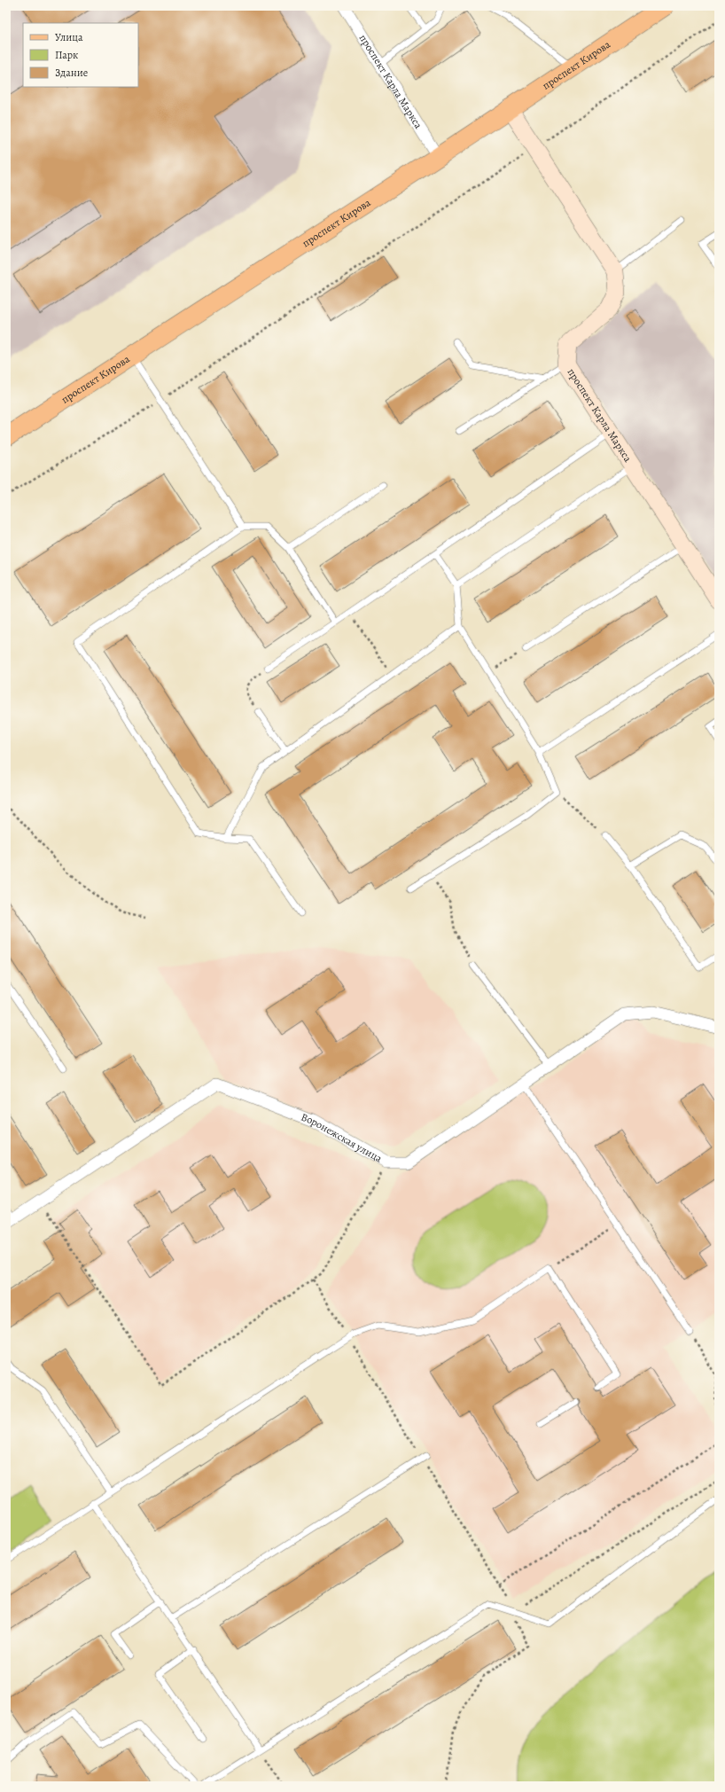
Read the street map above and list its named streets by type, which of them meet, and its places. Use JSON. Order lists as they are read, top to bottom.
{
  "streets": {
    "main road": ["проспект Кирова"],
    "street": ["проспект Карла Маркса", "Воронежская улица"]
  },
  "crossings": [
    ["проспект Кирова", "проспект Карла Маркса"]
  ],
  "legend": ["Улица", "Парк", "Здание"]
}
